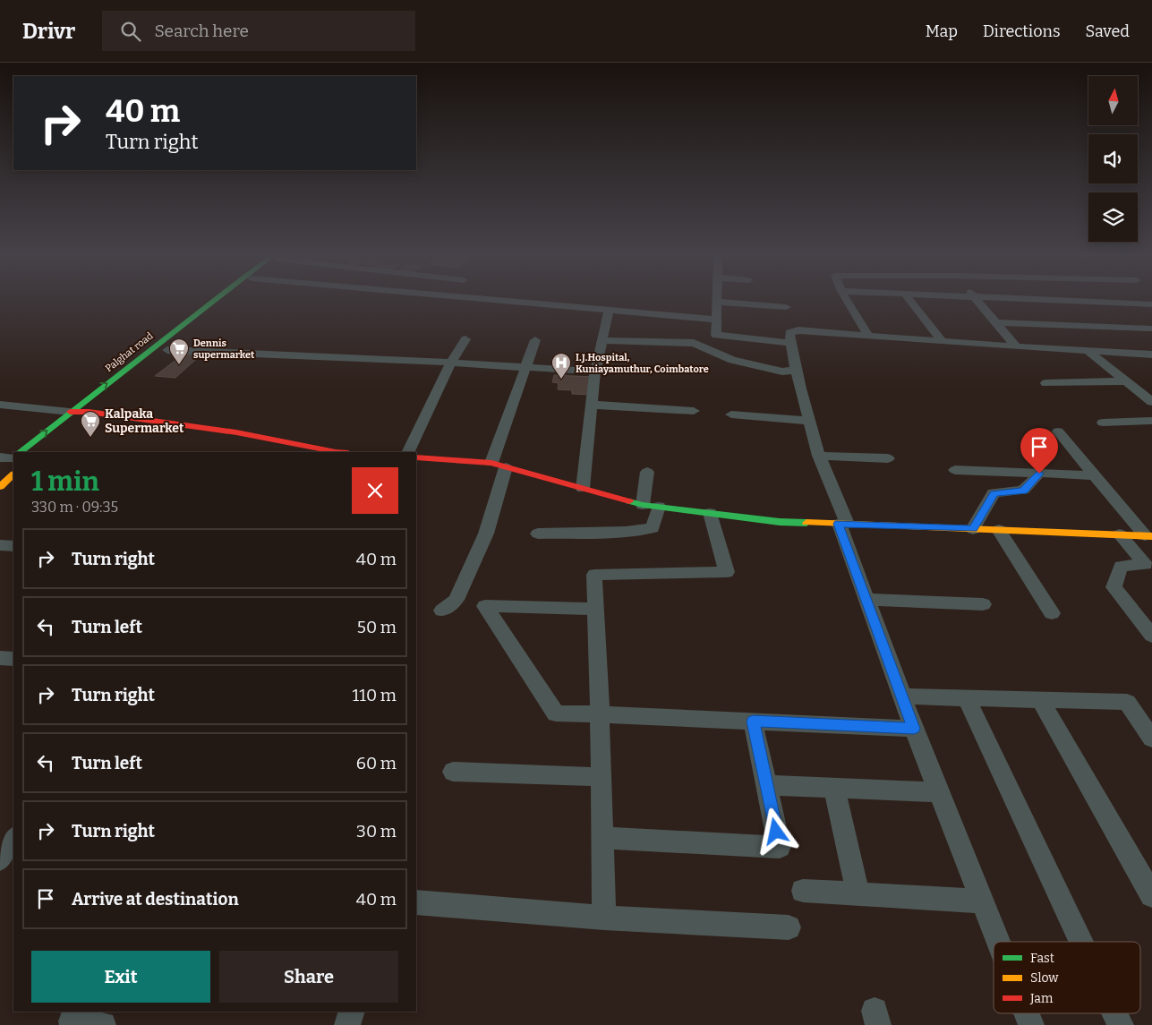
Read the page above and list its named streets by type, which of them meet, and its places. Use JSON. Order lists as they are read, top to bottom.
{
  "streets": {
    "main road": ["Palghat road"]
  },
  "places": {
    "supermarket": ["Dennis supermarket", "Kalpaka Supermarket"],
    "hospital": ["I.J.Hospital, Kuniayamuthur, Coimbatore"]
  },
  "legend": ["Fast", "Slow", "Jam"],
  "north": "top",
  "page": {
    "header": "Drivr",
    "search": "Search here",
    "nav": ["Map", "Directions", "Saved"],
    "turn": ["40 m", "Turn right"],
    "heading": ["1 min", "330 m · 09:35"],
    "list": [
      {
        "name": "Turn right",
        "value": "40 m"
      },
      {
        "name": "Turn left",
        "value": "50 m"
      },
      {
        "name": "Turn right",
        "value": "110 m"
      },
      {
        "name": "Turn left",
        "value": "60 m"
      },
      {
        "name": "Turn right",
        "value": "30 m"
      },
      {
        "name": "Arrive at destination",
        "value": "40 m"
      }
    ],
    "buttons": ["Exit", "Share"]
  }
}
